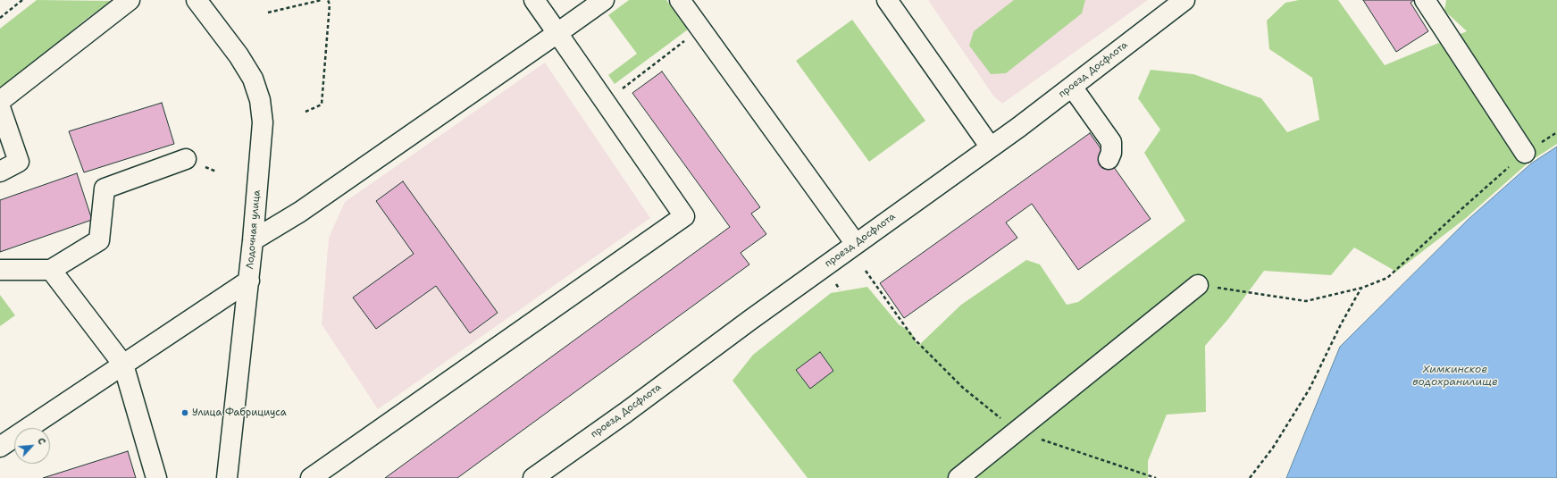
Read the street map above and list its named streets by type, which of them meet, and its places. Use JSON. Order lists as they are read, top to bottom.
{
  "streets": {
    "street": ["проезд Досфлота", "Лодочная улица"]
  },
  "water": ["Химкинское водохранилище"],
  "places": ["Улица Фабрициуса"],
  "north": "top right"
}
